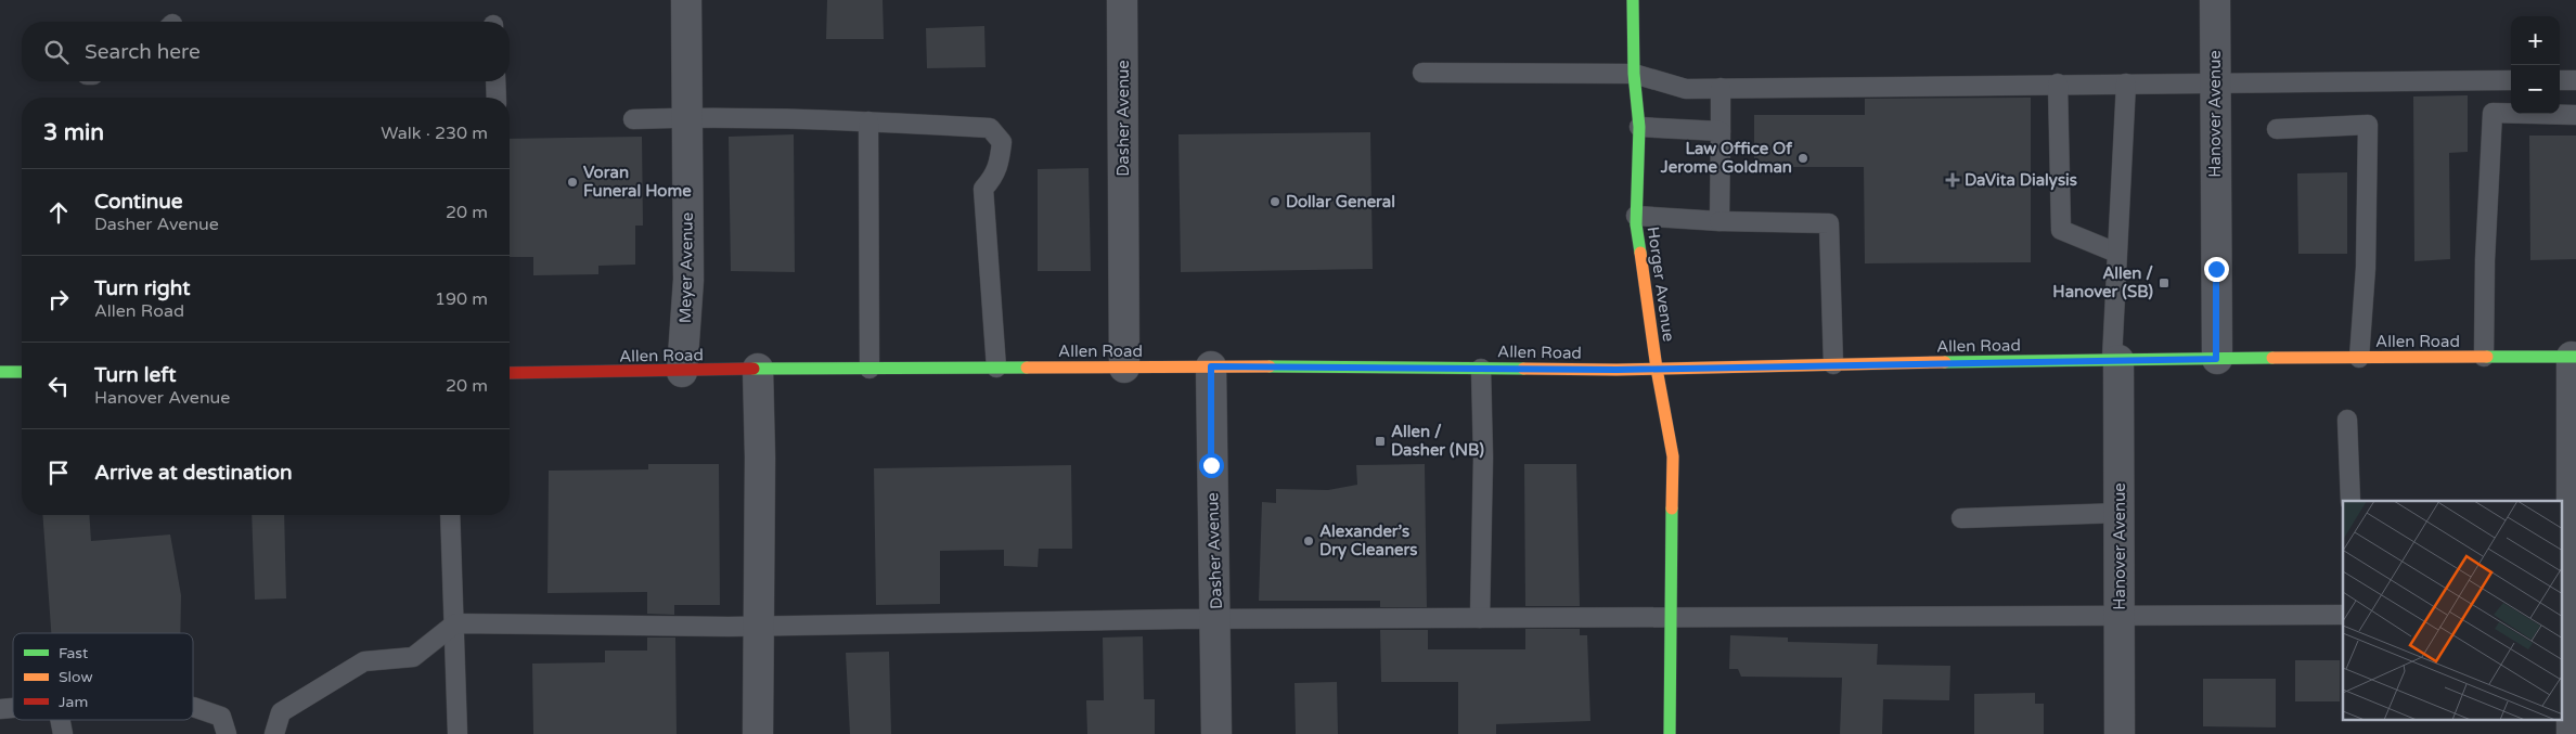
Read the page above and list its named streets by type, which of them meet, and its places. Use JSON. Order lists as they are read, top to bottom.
{
  "streets": {
    "main road": ["Horger Avenue", "Allen Road"],
    "street": ["Hanover Avenue", "Dasher Avenue", "Meyer Avenue"]
  },
  "crossings": [
    ["Hanover Avenue", "Allen Road"],
    ["Dasher Avenue", "Allen Road"],
    ["Meyer Avenue", "Allen Road"],
    ["Horger Avenue", "Allen Road"]
  ],
  "places": {
    "other": [
      "Law Office Of Jerome Goldman",
      "Voran Funeral Home",
      "Dollar General",
      "Alexander’s Dry Cleaners"
    ],
    "health": ["DaVita Dialysis"],
    "transit": ["Allen / Hanover (SB)", "Allen / Dasher (NB)"]
  },
  "legend": ["Fast", "Slow", "Jam"],
  "page": {
    "map_buttons": ["+", "−"],
    "search": "Search here",
    "heading": ["3 min", "Walk · 230 m"],
    "list": [
      ["Continue", "Dasher Avenue", "20 m"],
      ["Turn right", "Allen Road", "190 m"],
      ["Turn left", "Hanover Avenue", "20 m"],
      "Arrive at destination"
    ]
  }
}
